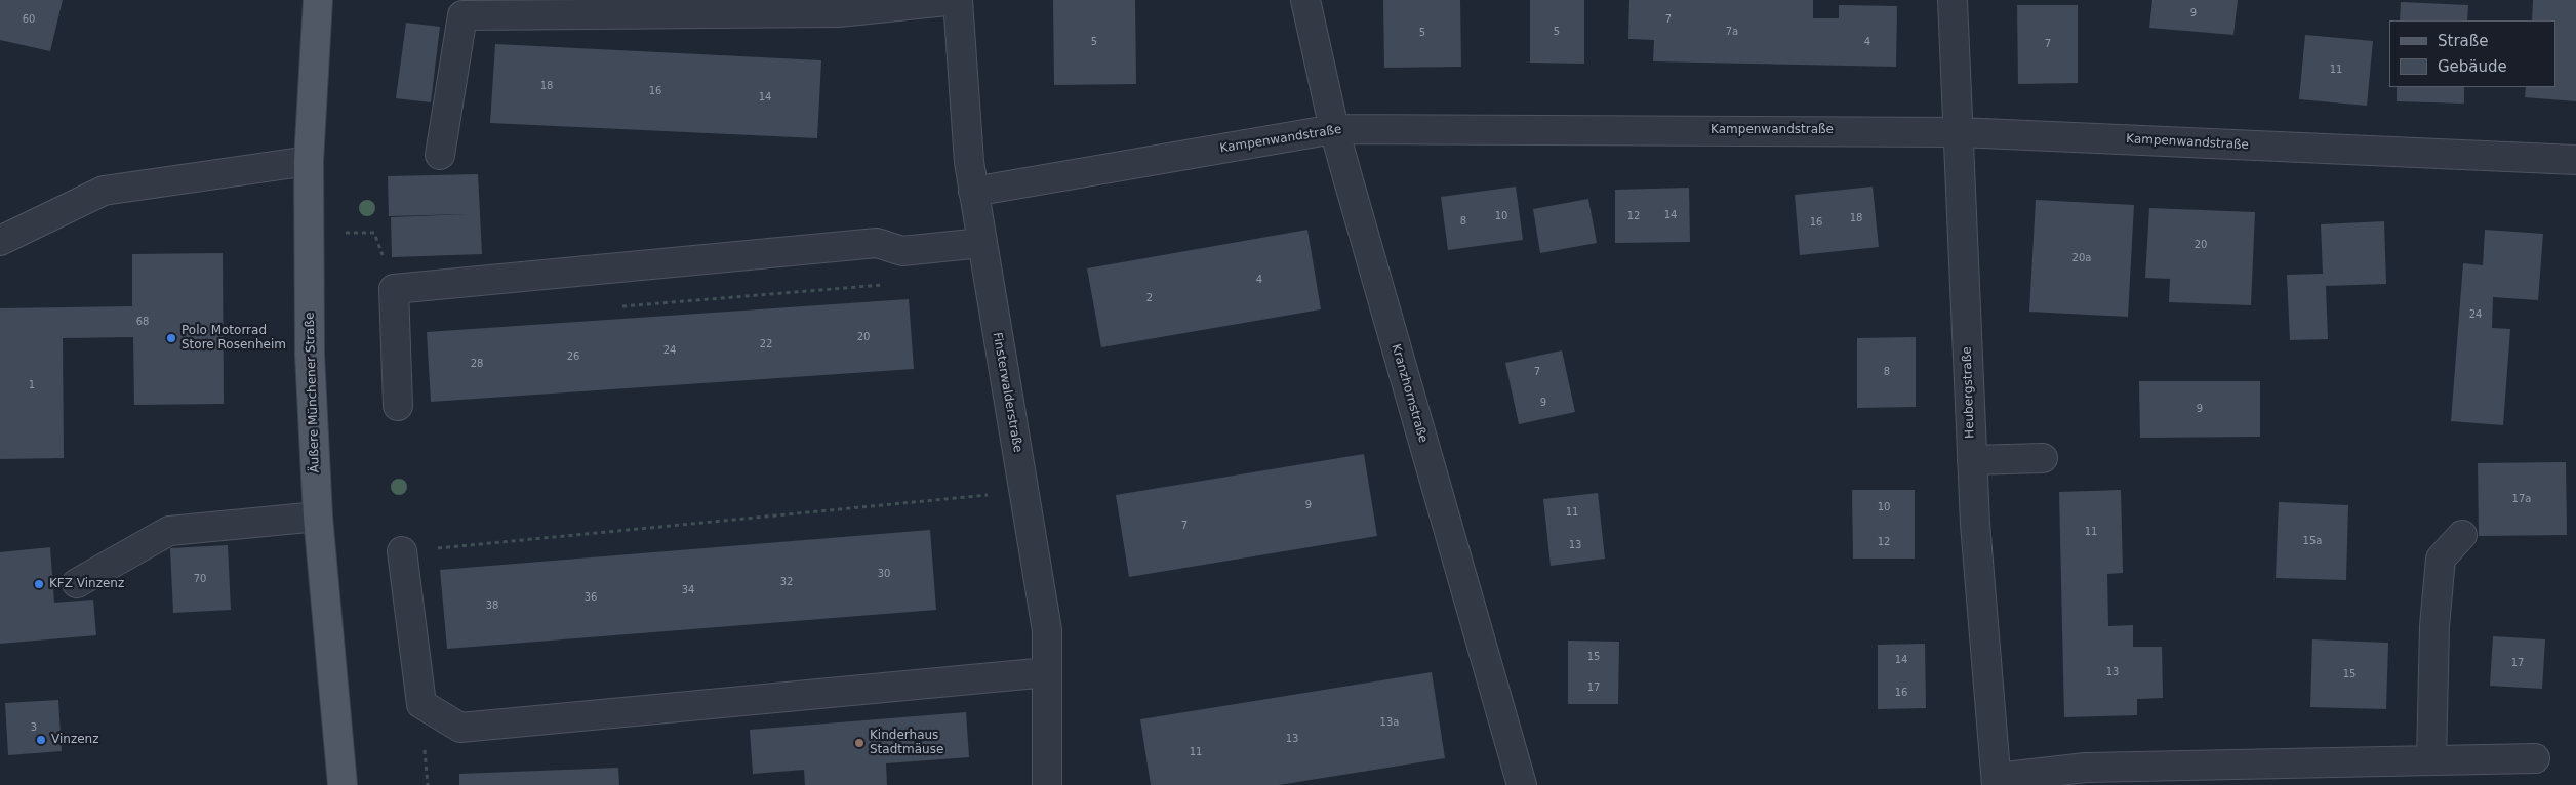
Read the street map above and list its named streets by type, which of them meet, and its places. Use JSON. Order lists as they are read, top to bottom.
{
  "streets": {
    "main road": ["Äußere Münchener Straße"],
    "street": [
      "Kampenwandstraße",
      "Finsterwalderstraße",
      "Heubergstraße",
      "Kranzhornstraße"
    ]
  },
  "crossings": [
    ["Kampenwandstraße", "Finsterwalderstraße"],
    ["Kampenwandstraße", "Heubergstraße"],
    ["Kampenwandstraße", "Kranzhornstraße"]
  ],
  "places": [
    "Polo Motorrad Store Rosenheim",
    "KFZ Vinzenz",
    "Vinzenz",
    "Kinderhaus Stadtmäuse"
  ],
  "house_numbers": [
    "9",
    "60",
    "7",
    "5",
    "7a",
    "5",
    "5",
    "4",
    "7",
    "11",
    "18",
    "16",
    "14",
    "14",
    "10",
    "12",
    "18",
    "8",
    "16",
    "20",
    "20a",
    "4",
    "2",
    "24",
    "68",
    "20",
    "22",
    "24",
    "26",
    "28",
    "7",
    "8",
    "1",
    "9",
    "9",
    "17a",
    "9",
    "10",
    "11",
    "7",
    "11",
    "15a",
    "12",
    "13",
    "30",
    "70",
    "32",
    "34",
    "36",
    "38",
    "15",
    "14",
    "17",
    "13",
    "15",
    "17",
    "16",
    "13a",
    "3",
    "13",
    "11"
  ],
  "legend": ["Straße", "Gebäude"]
}
